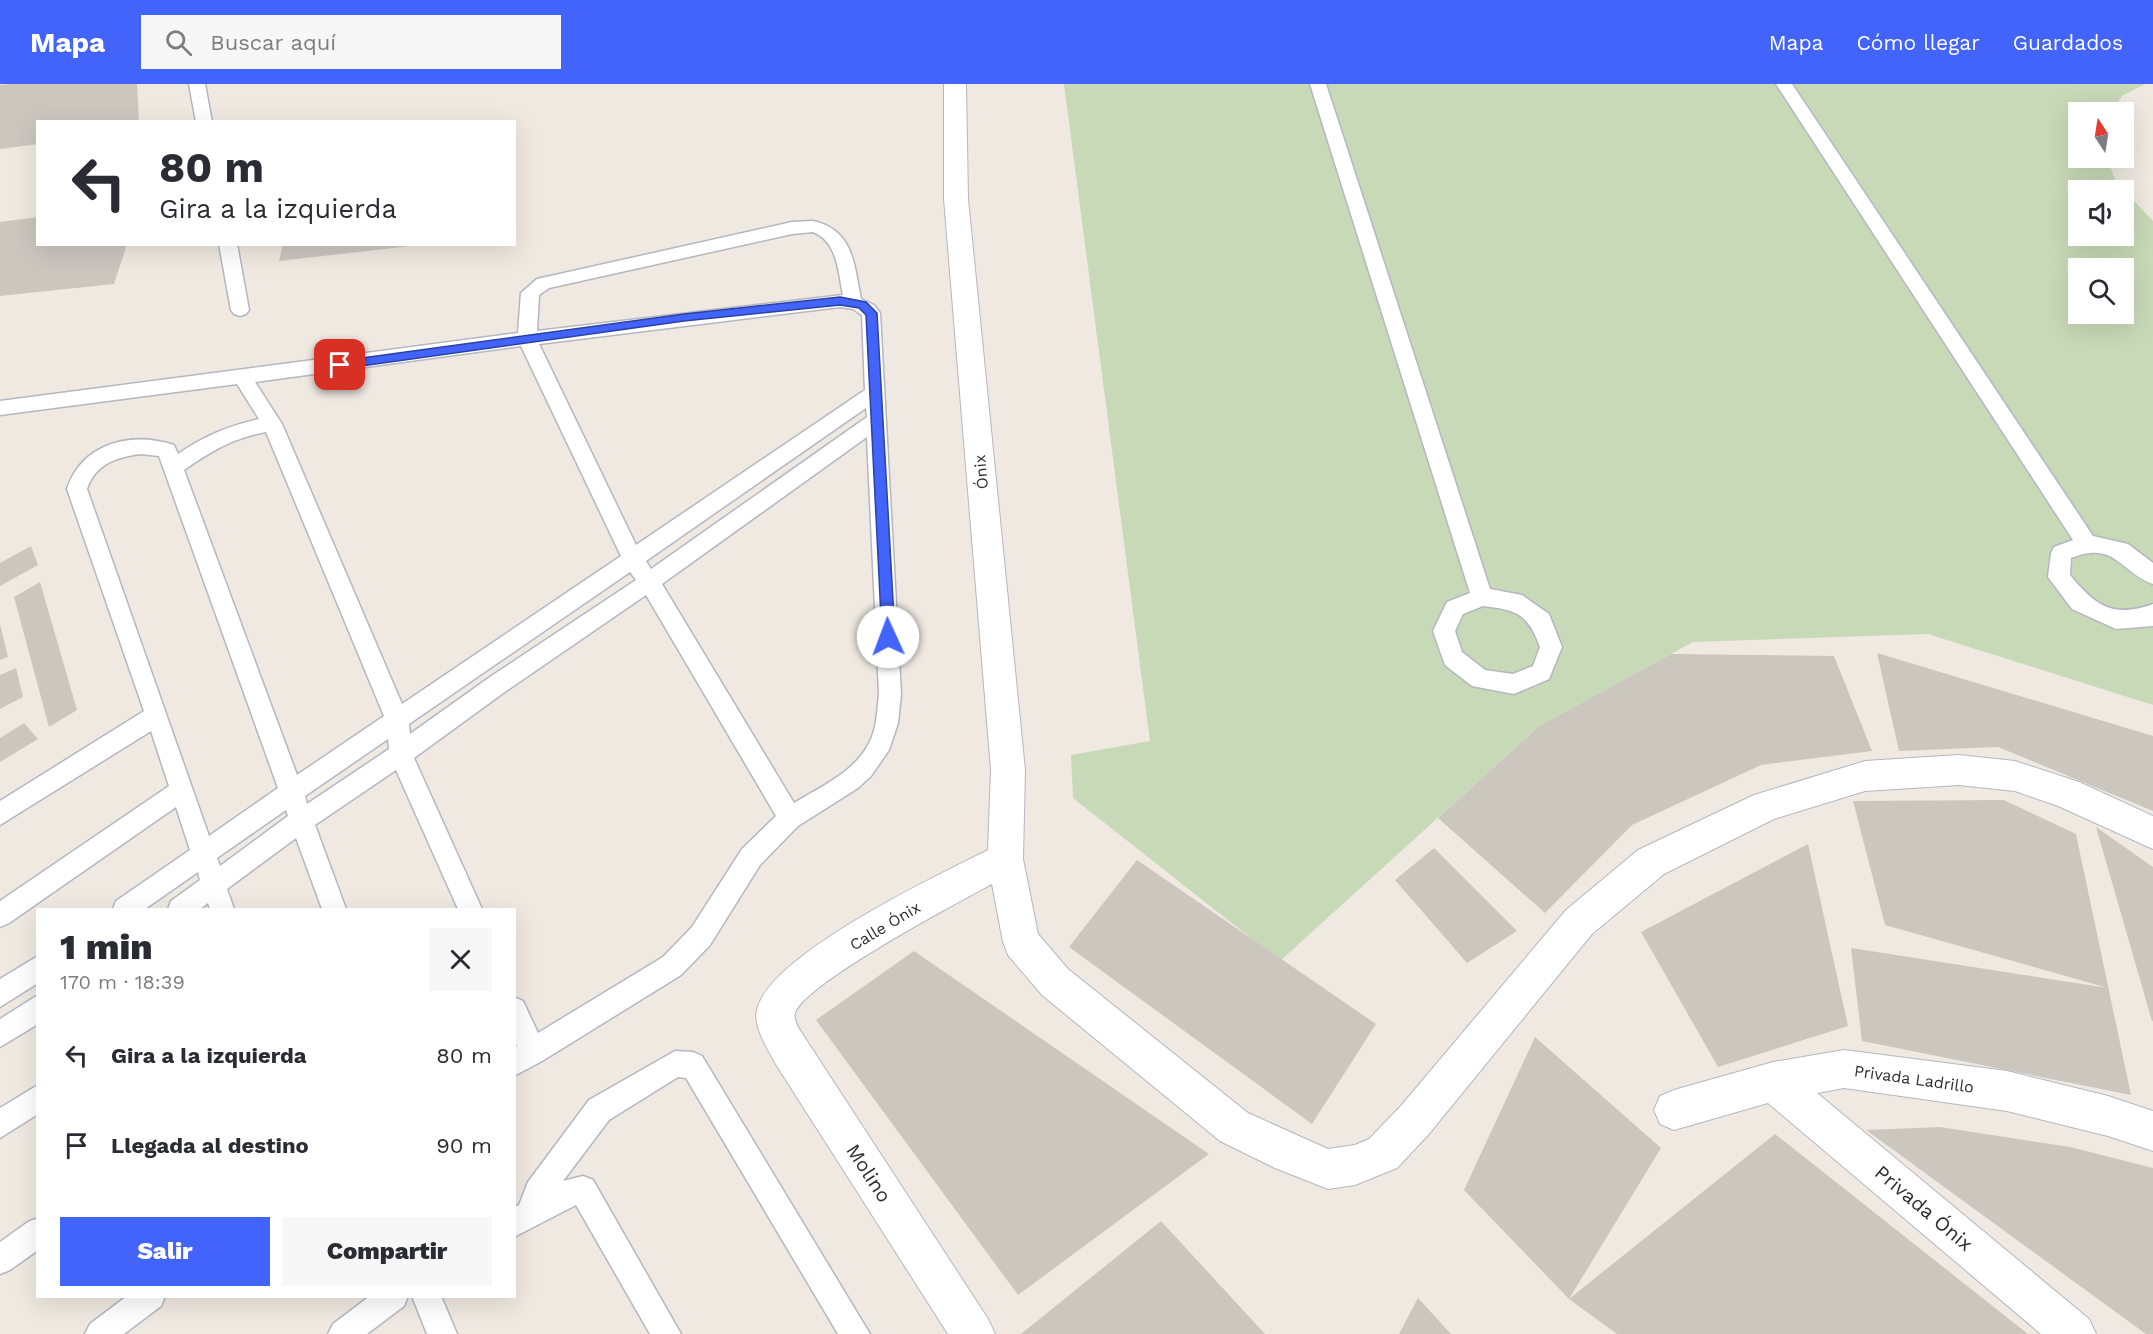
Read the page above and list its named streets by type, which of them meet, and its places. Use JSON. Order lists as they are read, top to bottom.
{
  "streets": {
    "street": [
      "Ónix",
      "Calle Ónix",
      "Privada Ladrillo",
      "Molino",
      "Privada Ónix"
    ]
  },
  "crossings": [
    ["Ónix", "Calle Ónix"],
    ["Calle Ónix", "Molino"],
    ["Privada Ladrillo", "Privada Ónix"]
  ],
  "north": "top",
  "page": {
    "header": "Mapa",
    "search": "Buscar aquí",
    "nav": ["Mapa", "Cómo llegar", "Guardados"],
    "turn": ["80 m", "Gira a la izquierda"],
    "heading": ["1 min", "170 m · 18:39"],
    "list": [
      {
        "name": "Gira a la izquierda",
        "value": "80 m"
      },
      {
        "name": "Llegada al destino",
        "value": "90 m"
      }
    ],
    "buttons": ["Salir", "Compartir"]
  }
}
